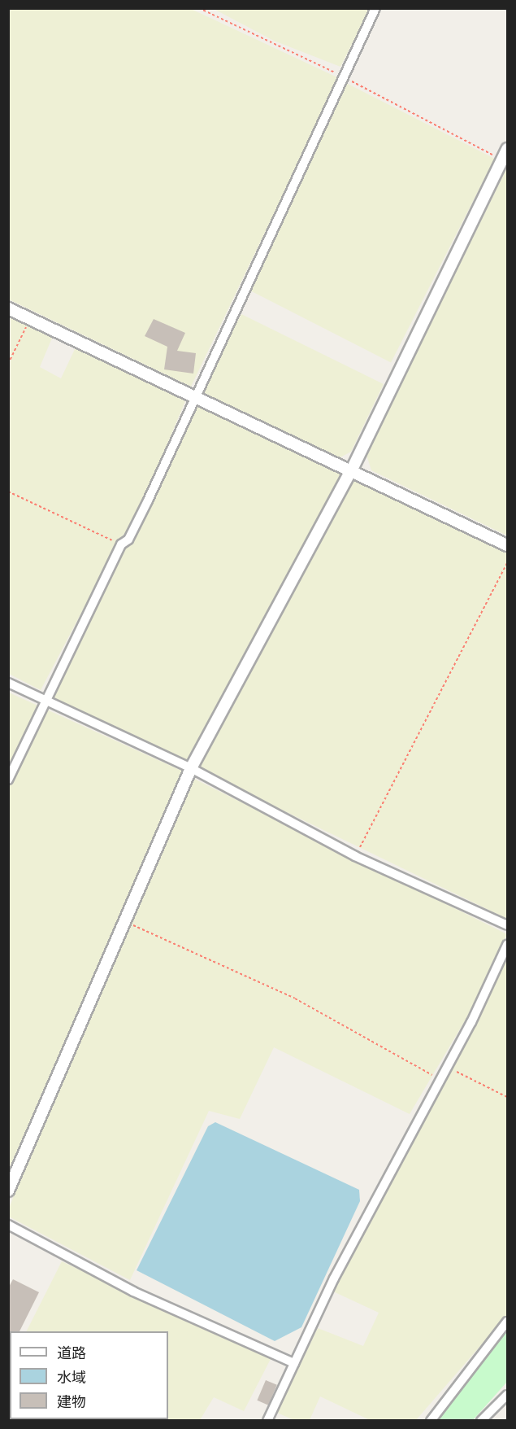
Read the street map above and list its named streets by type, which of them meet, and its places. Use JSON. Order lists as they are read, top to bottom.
{
  "legend": ["道路", "水域", "建物"]
}
